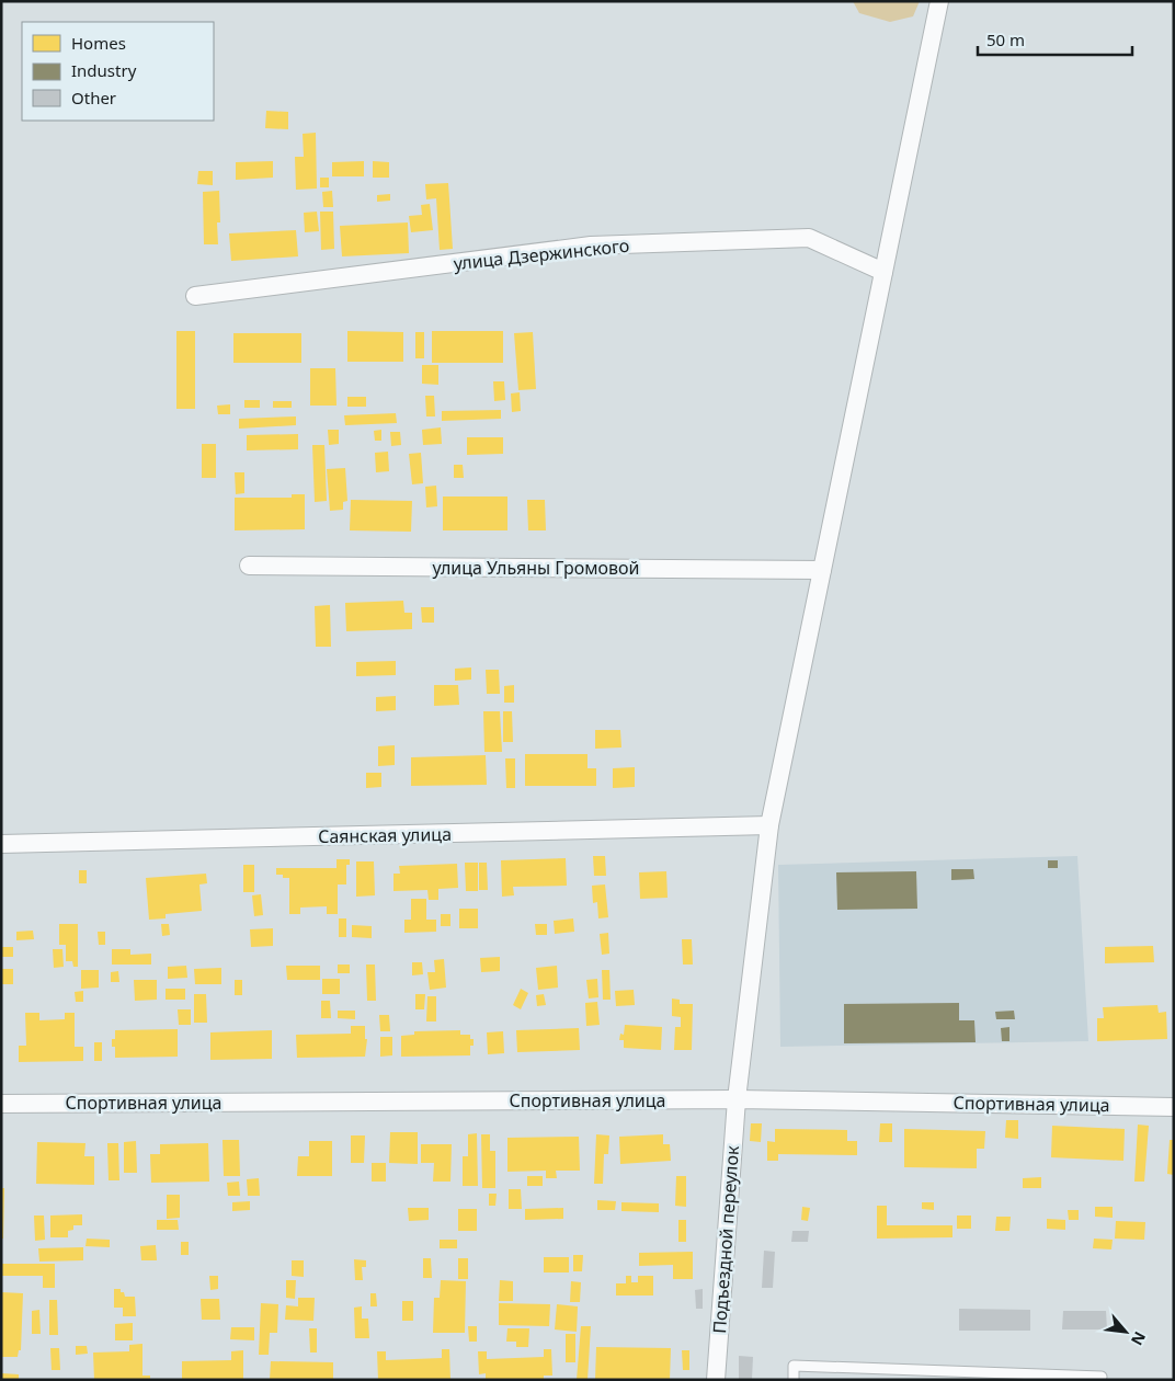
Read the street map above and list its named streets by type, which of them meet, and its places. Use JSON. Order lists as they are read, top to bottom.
{
  "streets": {
    "street": [
      "улица Дзержинского",
      "улица Ульяны Громовой",
      "Саянская улица",
      "Спортивная улица",
      "Подъездной переулок"
    ]
  },
  "crossings": [
    ["улица Дзержинского", "Подъездной переулок"],
    ["улица Ульяны Громовой", "Подъездной переулок"],
    ["Саянская улица", "Подъездной переулок"],
    ["Спортивная улица", "Подъездной переулок"]
  ],
  "legend": ["Homes", "Industry", "Other"],
  "scale_bar": "50 m",
  "north": "bottom right"
}
